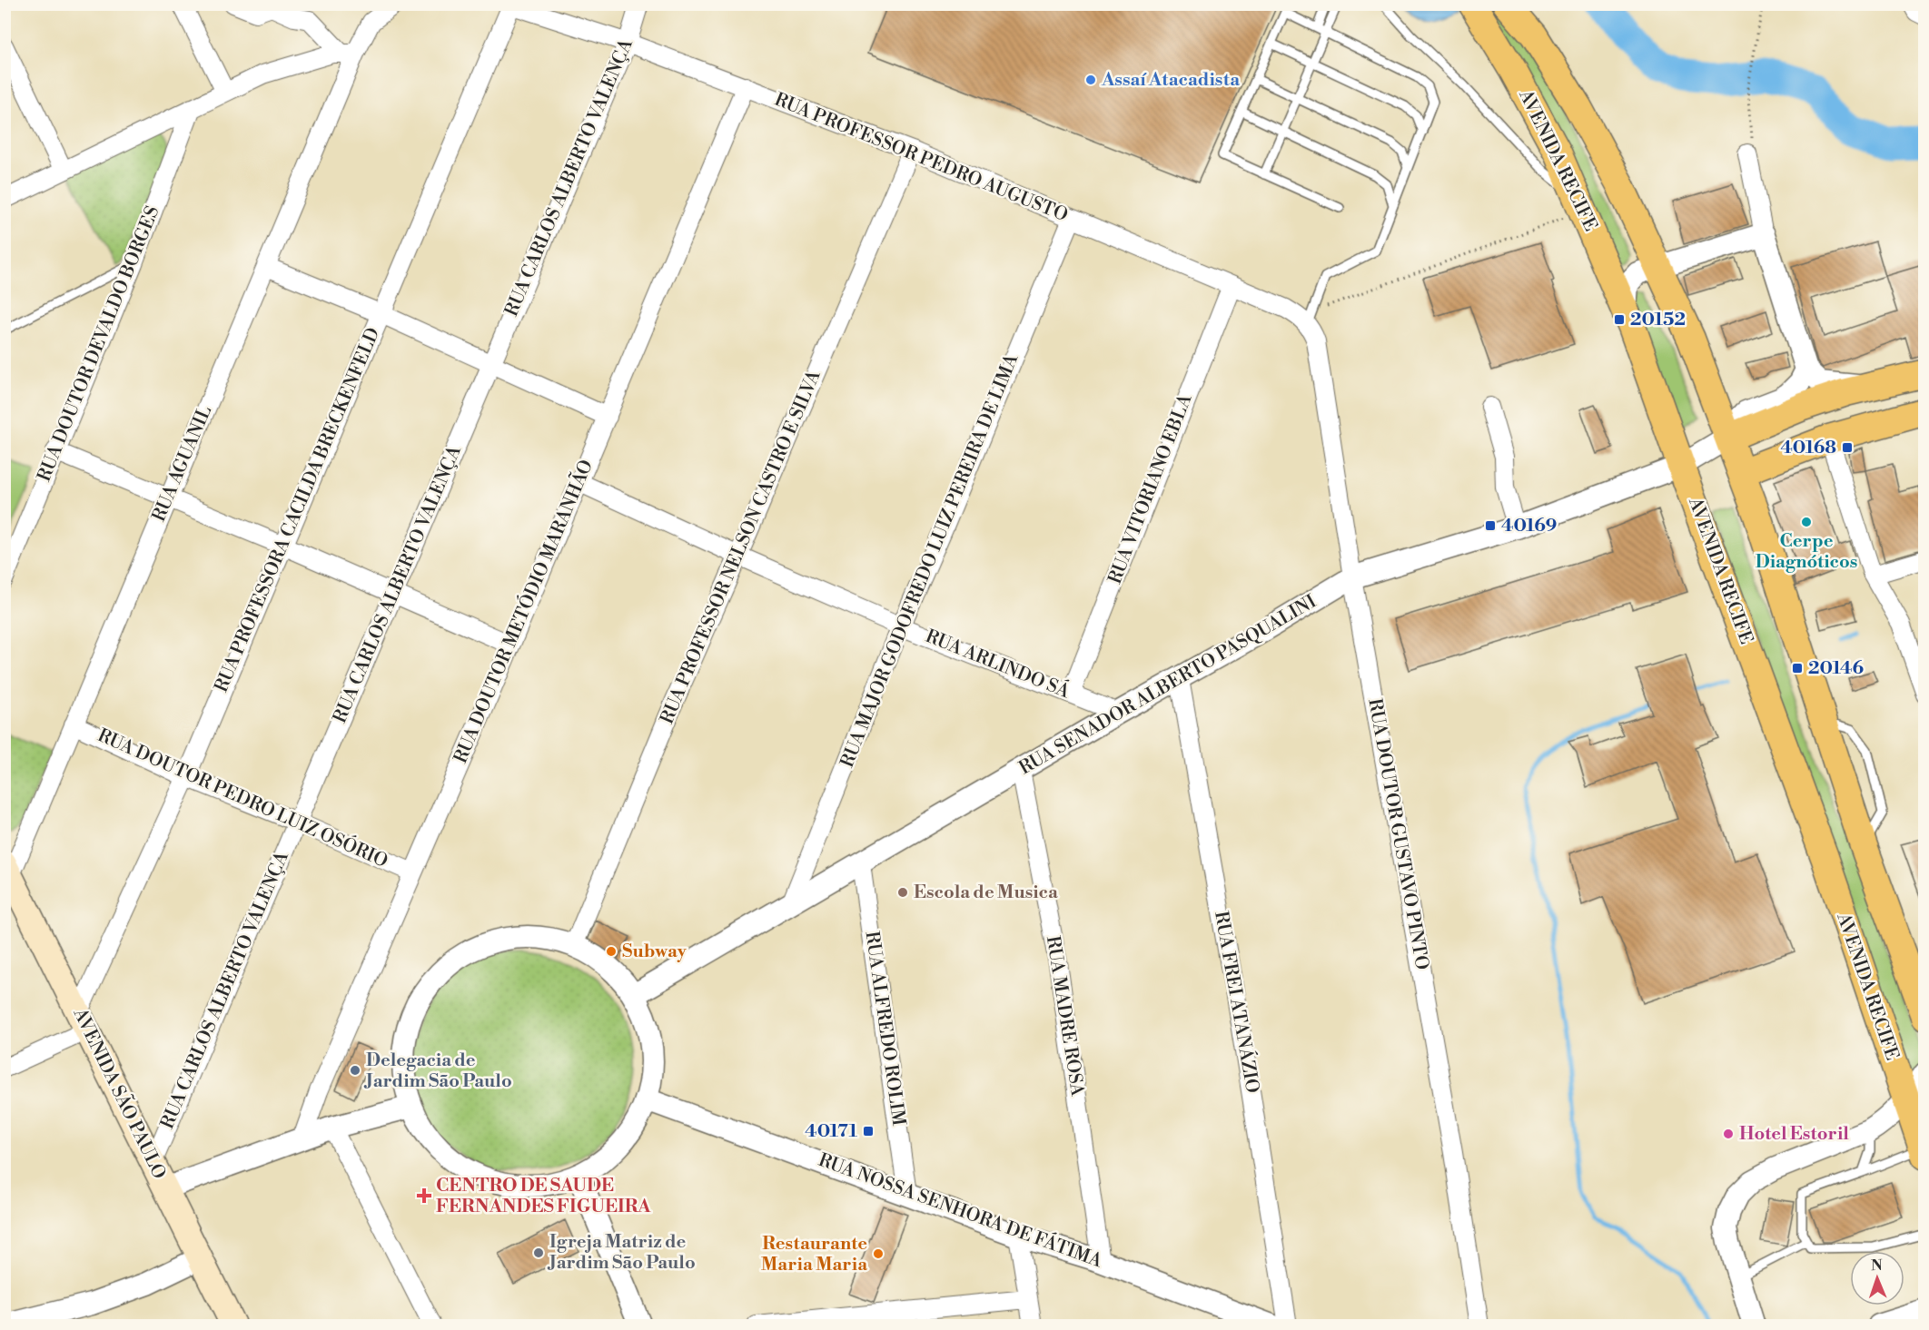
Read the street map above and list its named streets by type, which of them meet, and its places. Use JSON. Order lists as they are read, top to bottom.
{
  "streets": {
    "main road": ["AVENIDA RECIFE", "AVENIDA SÃO PAULO"],
    "street": [
      "RUA PROFESSOR PEDRO AUGUSTO",
      "RUA CARLOS ALBERTO VALENÇA",
      "RUA DOUTOR DEVALDO BORGES",
      "RUA AGUANIL",
      "RUA VITORIANO EBLA",
      "RUA PROFESSORA CACILDA BRECKENFELD",
      "RUA PROFESSOR NELSON CASTRO E SILVA",
      "RUA MAJOR GODOFREDO LUIZ PEREIRA DE LIMA",
      "RUA DOUTOR METÓDIO MARANHÃO",
      "RUA ARLINDO SÁ",
      "RUA SENADOR ALBERTO PASQUALINI",
      "RUA DOUTOR PEDRO LUIZ OSÓRIO",
      "RUA DOUTOR GUSTAVO PINTO",
      "RUA FREI ATANÁZIO",
      "RUA MADRE ROSA",
      "RUA ALFREDO ROLIM",
      "RUA NOSSA SENHORA DE FÁTIMA"
    ]
  },
  "crossings": [
    ["RUA PROFESSOR PEDRO AUGUSTO", "RUA CARLOS ALBERTO VALENÇA"],
    ["RUA PROFESSOR PEDRO AUGUSTO", "RUA VITORIANO EBLA"],
    ["RUA PROFESSOR PEDRO AUGUSTO", "RUA PROFESSORA CACILDA BRECKENFELD"],
    ["RUA PROFESSOR PEDRO AUGUSTO", "RUA PROFESSOR NELSON CASTRO E SILVA"],
    ["RUA PROFESSOR PEDRO AUGUSTO", "RUA MAJOR GODOFREDO LUIZ PEREIRA DE LIMA"],
    ["RUA PROFESSOR PEDRO AUGUSTO", "RUA DOUTOR METÓDIO MARANHÃO"],
    ["RUA PROFESSOR PEDRO AUGUSTO", "RUA DOUTOR GUSTAVO PINTO"],
    ["AVENIDA RECIFE", "RUA SENADOR ALBERTO PASQUALINI"],
    ["RUA CARLOS ALBERTO VALENÇA", "RUA DOUTOR PEDRO LUIZ OSÓRIO"],
    ["RUA CARLOS ALBERTO VALENÇA", "AVENIDA SÃO PAULO"],
    ["RUA AGUANIL", "RUA DOUTOR PEDRO LUIZ OSÓRIO"],
    ["RUA AGUANIL", "AVENIDA SÃO PAULO"],
    ["RUA VITORIANO EBLA", "RUA ARLINDO SÁ"],
    ["RUA PROFESSORA CACILDA BRECKENFELD", "RUA DOUTOR PEDRO LUIZ OSÓRIO"],
    ["RUA PROFESSORA CACILDA BRECKENFELD", "AVENIDA SÃO PAULO"],
    ["RUA PROFESSOR NELSON CASTRO E SILVA", "RUA ARLINDO SÁ"],
    ["RUA MAJOR GODOFREDO LUIZ PEREIRA DE LIMA", "RUA ARLINDO SÁ"],
    ["RUA MAJOR GODOFREDO LUIZ PEREIRA DE LIMA", "RUA SENADOR ALBERTO PASQUALINI"],
    ["RUA DOUTOR METÓDIO MARANHÃO", "RUA ARLINDO SÁ"],
    ["RUA DOUTOR METÓDIO MARANHÃO", "RUA DOUTOR PEDRO LUIZ OSÓRIO"],
    ["RUA ARLINDO SÁ", "RUA SENADOR ALBERTO PASQUALINI"],
    ["RUA SENADOR ALBERTO PASQUALINI", "RUA DOUTOR GUSTAVO PINTO"],
    ["RUA SENADOR ALBERTO PASQUALINI", "RUA FREI ATANÁZIO"],
    ["RUA SENADOR ALBERTO PASQUALINI", "RUA MADRE ROSA"],
    ["RUA SENADOR ALBERTO PASQUALINI", "RUA ALFREDO ROLIM"],
    ["RUA MADRE ROSA", "RUA NOSSA SENHORA DE FÁTIMA"],
    ["RUA ALFREDO ROLIM", "RUA NOSSA SENHORA DE FÁTIMA"]
  ],
  "places": {
    "other": [
      "Assaí Atacadista",
      "Cerpe Diagnóticos",
      "Escola de Musica",
      "Subway",
      "Delegacia de Jardim São Paulo",
      "Hotel Estoril",
      "Igreja Matriz de Jardim São Paulo",
      "Restaurante Maria Maria"
    ],
    "transit": [
      "20152",
      "40168",
      "40169",
      "20146",
      "40171"
    ],
    "health": ["CENTRO DE SAUDE FERNANDES FIGUEIRA"]
  },
  "north": "top"
}
